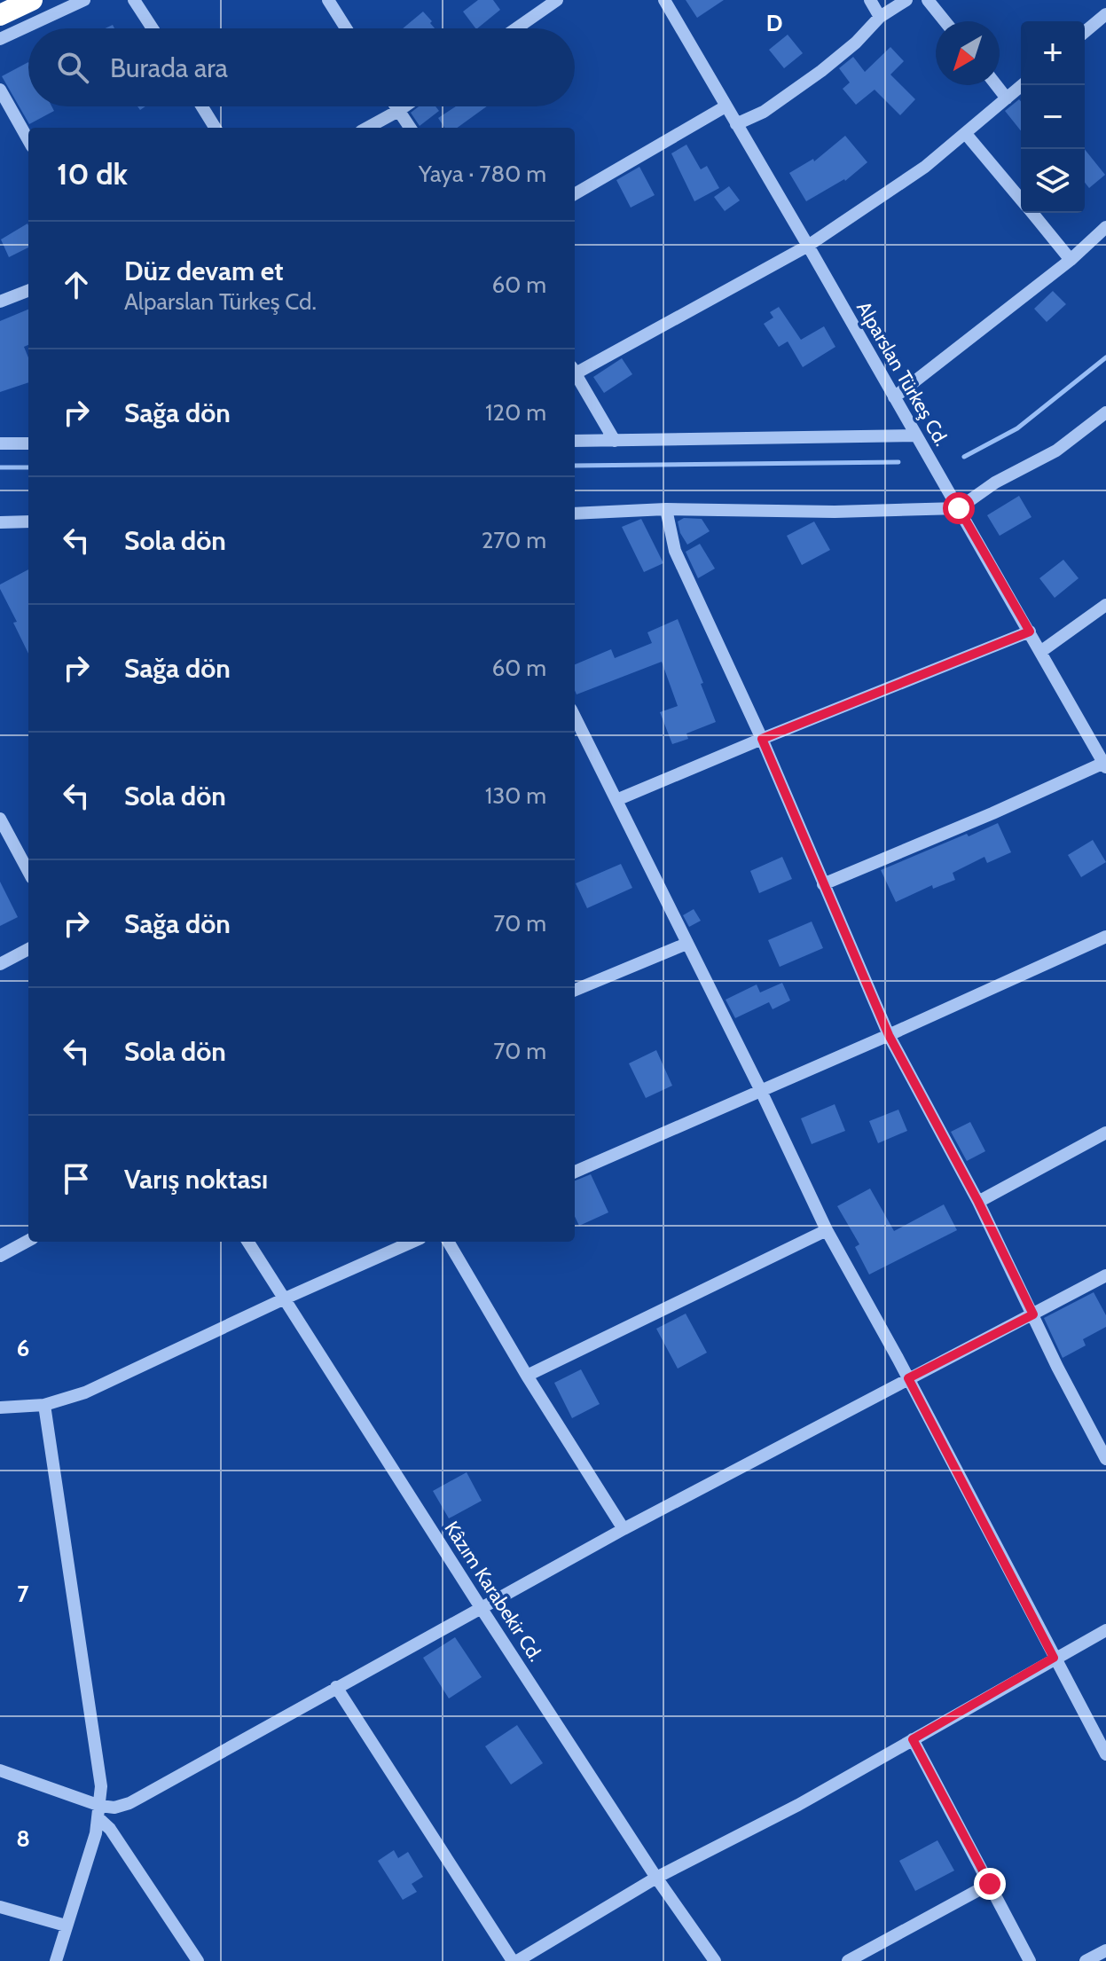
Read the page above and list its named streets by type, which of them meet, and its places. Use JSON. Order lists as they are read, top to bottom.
{
  "streets": {
    "street": ["Alparslan Türkeş Cd.", "Kâzım Karabekir Cd."]
  },
  "north": "bottom left",
  "page": {
    "map_buttons": ["+", "−"],
    "search": "Burada ara",
    "heading": ["10 dk", "Yaya · 780 m"],
    "list": [
      ["Düz devam et", "Alparslan Türkeş Cd.", "60 m"],
      ["Sağa dön", "120 m"],
      ["Sola dön", "270 m"],
      ["Sağa dön", "60 m"],
      ["Sola dön", "130 m"],
      ["Sağa dön", "70 m"],
      ["Sola dön", "70 m"],
      "Varış noktası"
    ]
  },
  "grid": {
    "columns": ["D"],
    "rows": ["6", "7", "8"]
  }
}
